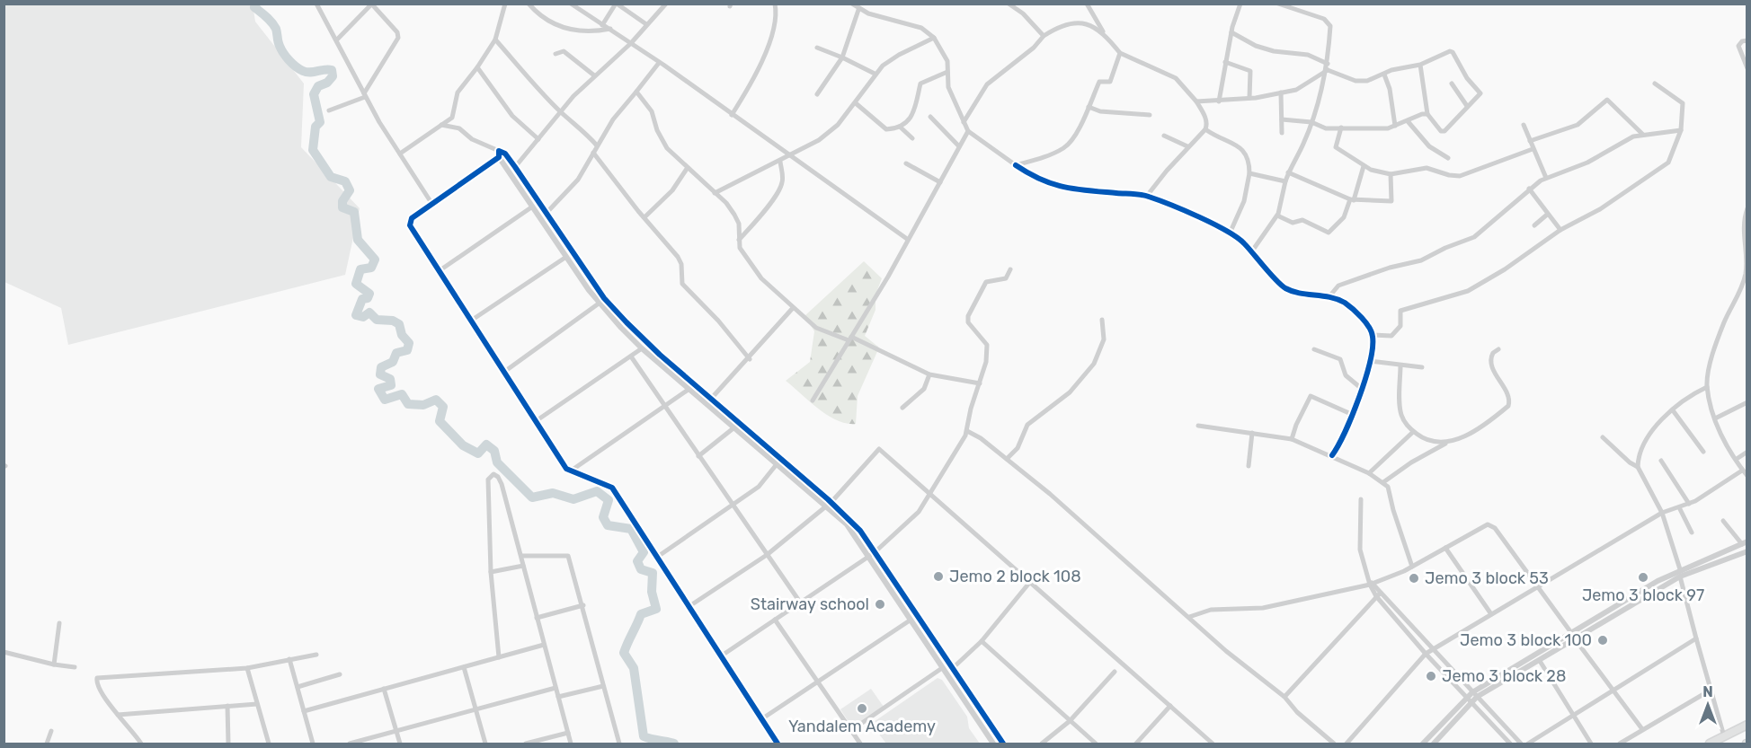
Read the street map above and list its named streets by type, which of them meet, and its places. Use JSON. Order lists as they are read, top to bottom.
{
  "places": [
    "Jemo 2 block 108",
    "Jemo 3 block 97",
    "Jemo 3 block 53",
    "Stairway school",
    "Jemo 3 block 100",
    "Jemo 3 block 28",
    "Yandalem Academy"
  ],
  "north": "top"
}
